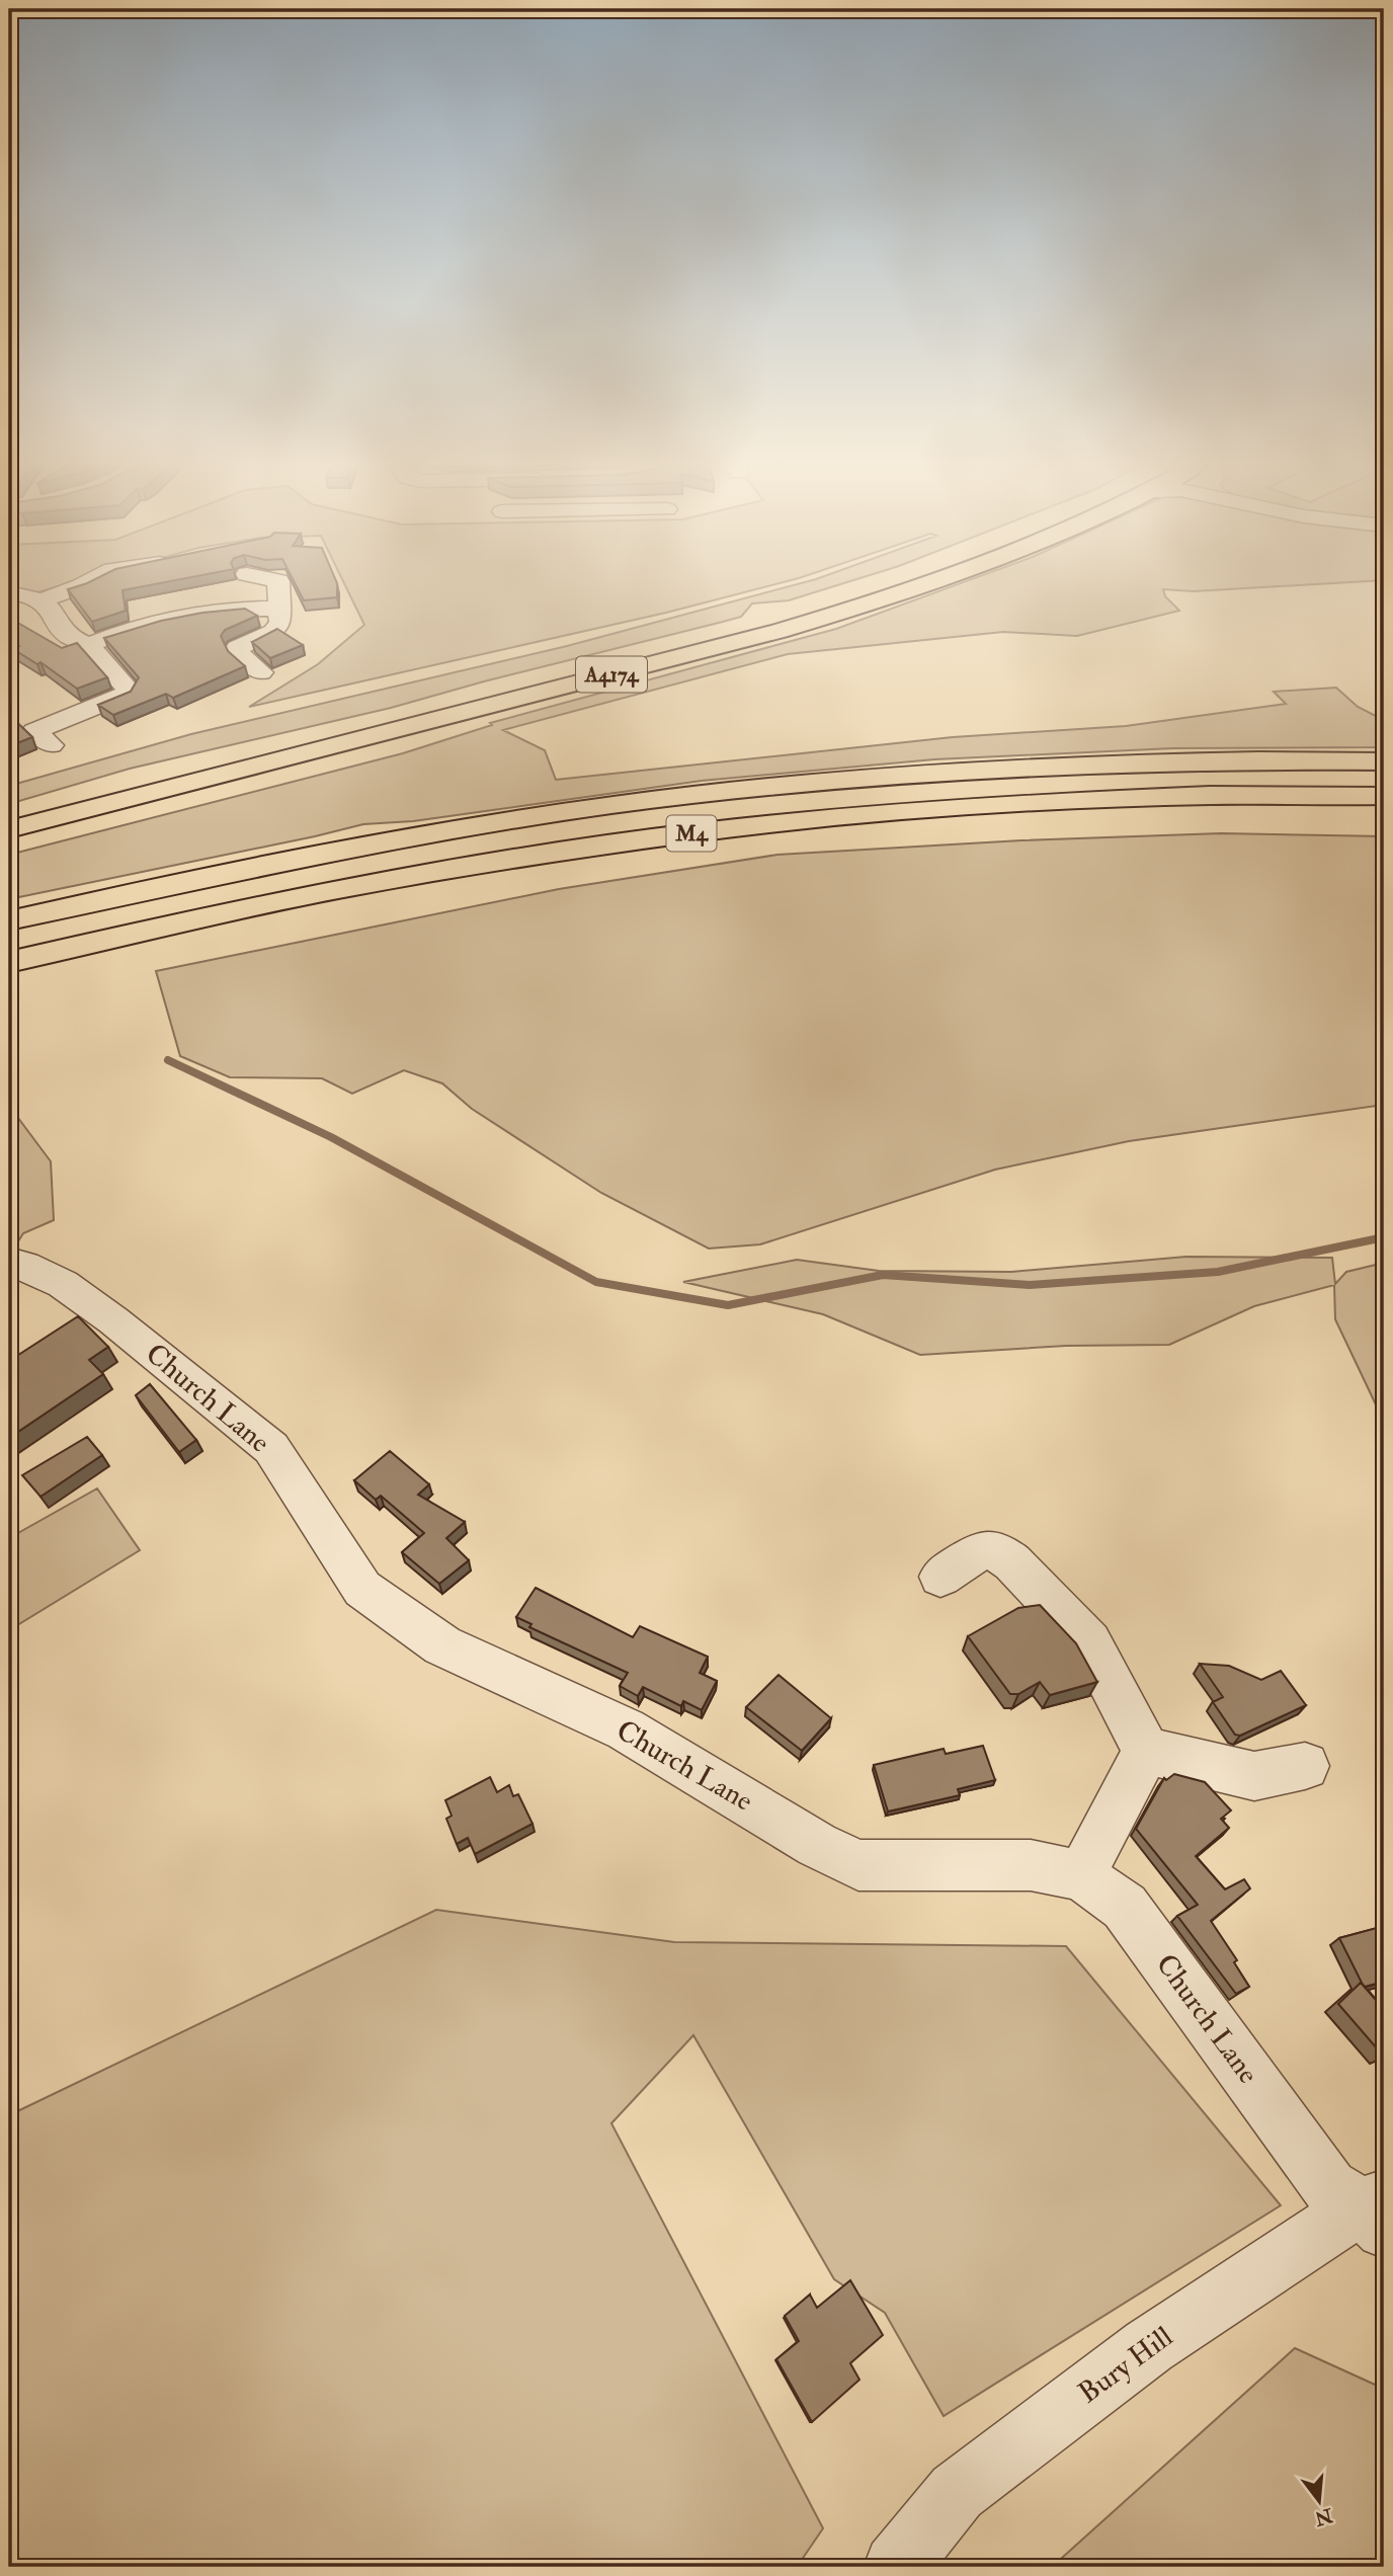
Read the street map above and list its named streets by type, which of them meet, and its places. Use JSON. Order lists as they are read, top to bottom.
{
  "streets": {
    "highway": ["A4174", "M4"],
    "street": ["Church Lane", "Bury Hill"]
  },
  "crossings": [
    ["Church Lane", "Bury Hill"]
  ],
  "north": "bottom"
}
